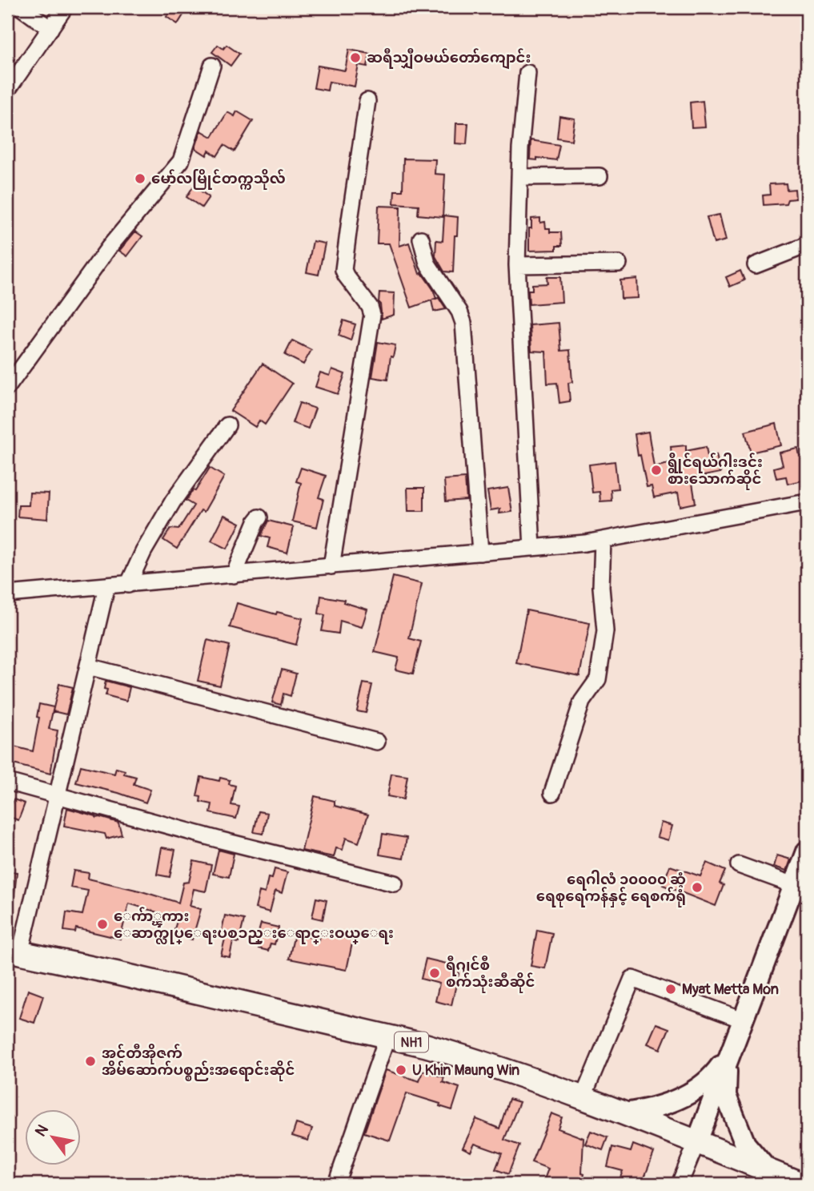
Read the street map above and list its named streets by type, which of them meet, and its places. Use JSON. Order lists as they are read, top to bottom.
{
  "streets": {
    "highway": ["NH1"]
  },
  "places": [
    "ဆရီသျှီဝမယ်တော်ကျောင်း",
    "မော်လမြိုင်တက္ကသိုလ်",
    "ရွိုင်ရယ်ဂါးဒင်း စားသောက်ဆိုင်",
    "ရေဂါလံ ၁၀၀၀၀ ဆံ့ ရေစုရေကန်နှင့် ရေစက်ရုံ",
    "ေက်ာ္ၾကား ေဆာက္လုပ္ေရးပစၥည္းေရာင္းဝယ္ေရး",
    "ရီဂျင်စီ စက်သုံးဆီဆိုင်",
    "Myat Metta Mon",
    "အင်တီအိုဇက် အိမ်ဆောက်ပစ္စည်းအရောင်းဆိုင်",
    "U Khin Maung Win"
  ],
  "north": "top left"
}
